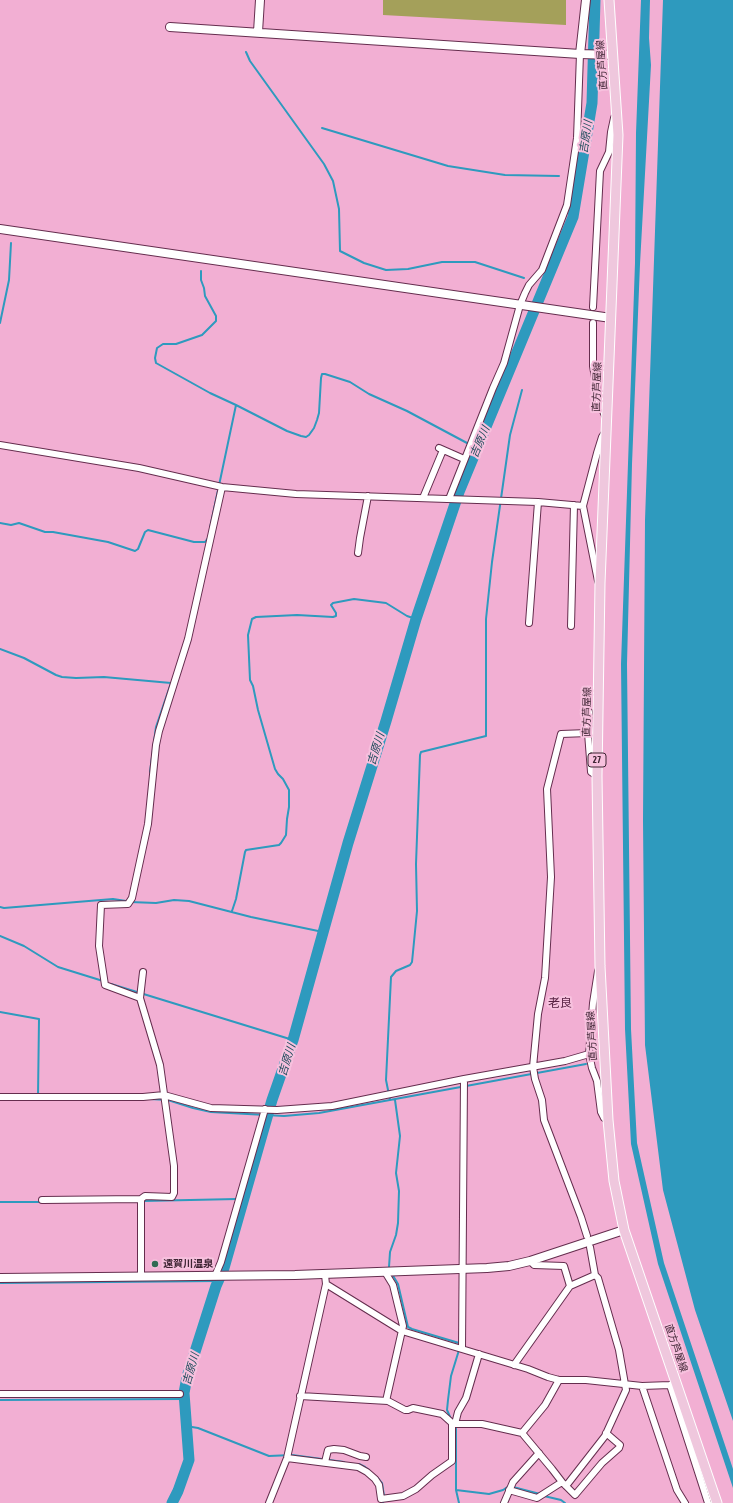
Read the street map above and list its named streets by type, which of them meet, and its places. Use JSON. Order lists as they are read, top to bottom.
{
  "streets": {
    "main road": ["直方芦屋線", "27"]
  },
  "districts": ["老良"],
  "water": ["吉原川"],
  "places": ["遠賀川温泉"]
}
